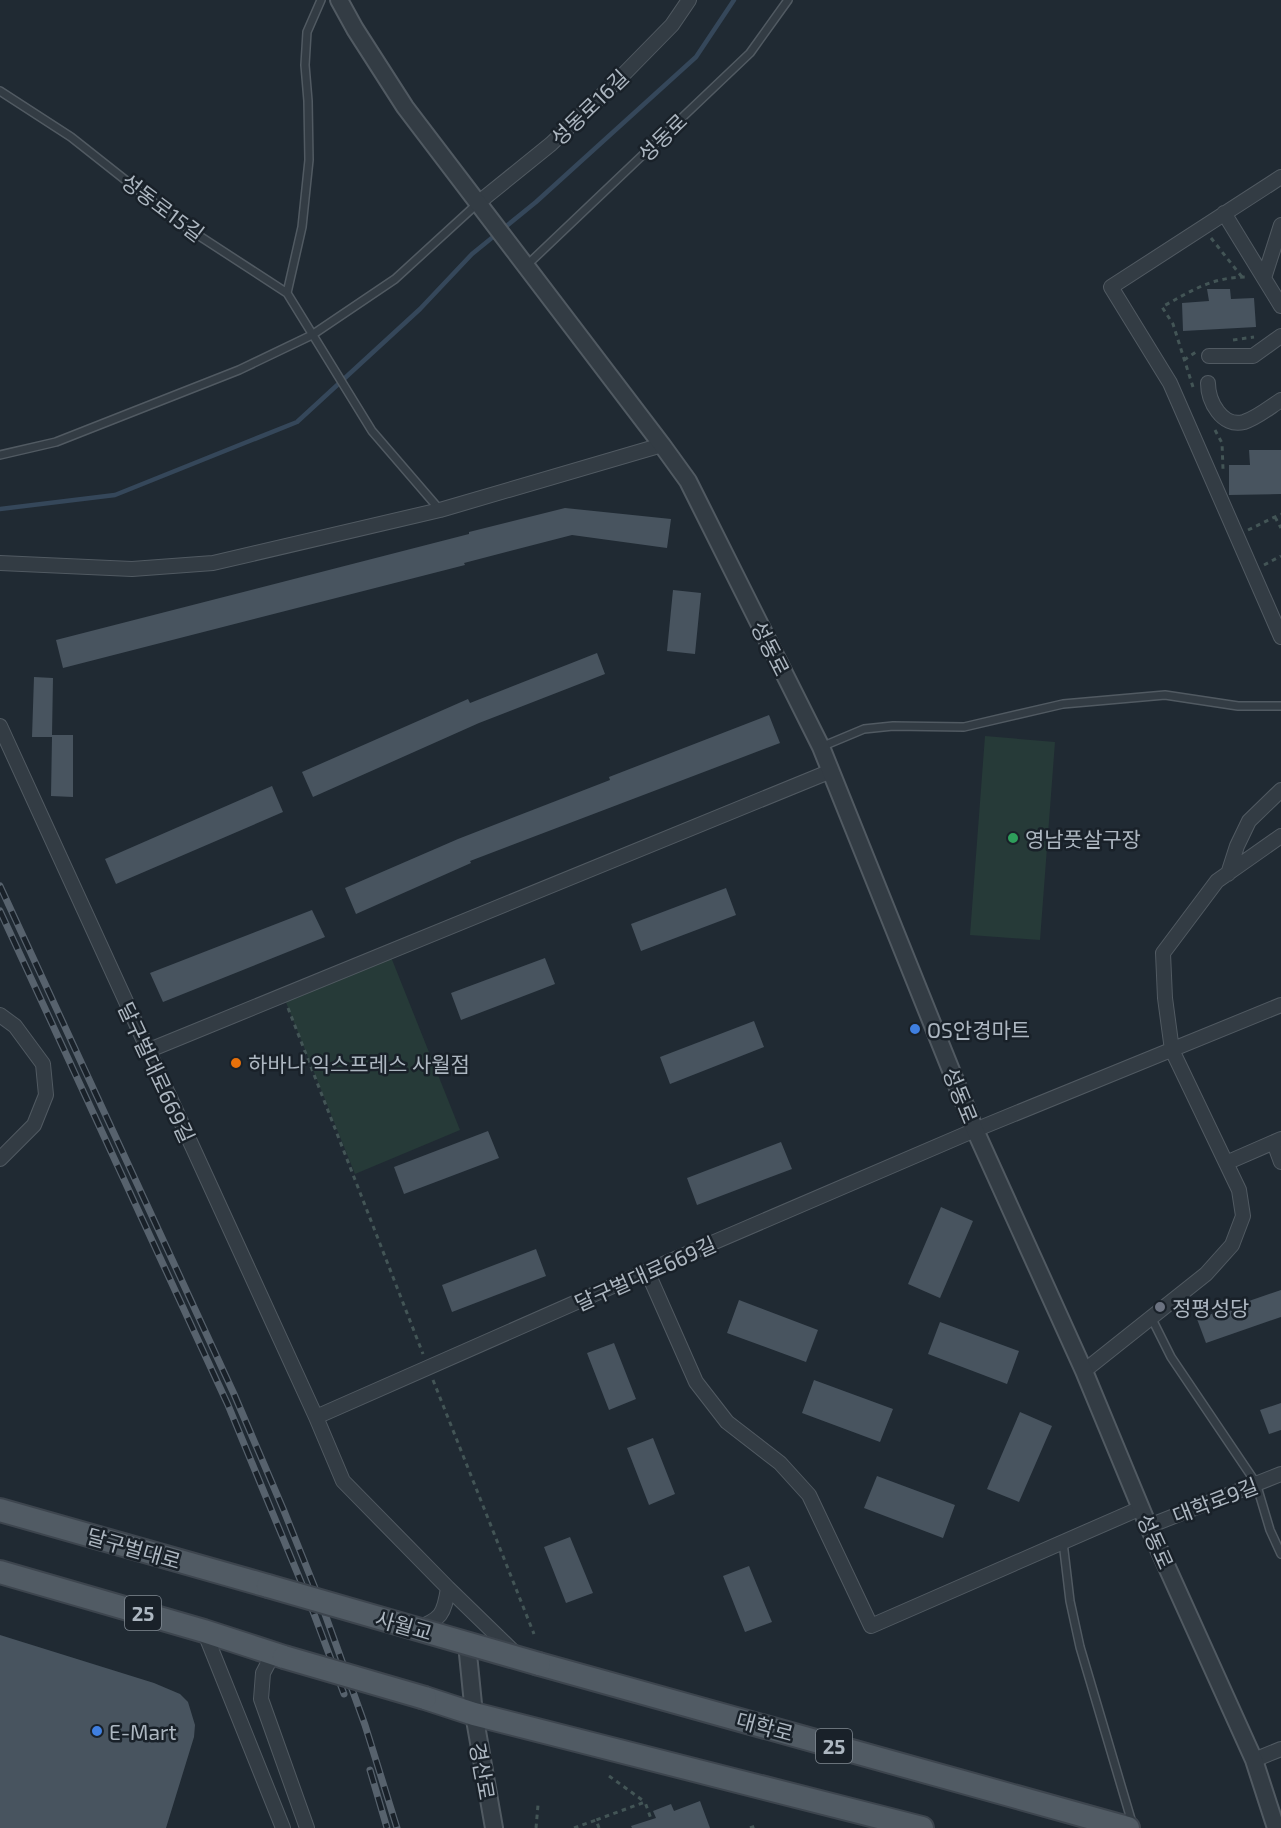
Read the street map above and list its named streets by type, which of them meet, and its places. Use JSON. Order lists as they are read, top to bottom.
{
  "streets": {
    "main road": [
      "달구벌대로",
      "25",
      "사월교",
      "대학로"
    ],
    "street": [
      "성동로16길",
      "성동로",
      "달구벌대로669길",
      "대학로9길",
      "경산로"
    ],
    "lane": ["성동로15길"]
  },
  "crossings": [
    ["성동로", "달구벌대로669길"],
    ["성동로", "대학로9길"],
    ["달구벌대로669길", "사월교"],
    ["달구벌대로669길", "대학로"],
    ["달구벌대로", "사월교"],
    ["25", "경산로"],
    ["사월교", "대학로"],
    ["사월교", "경산로"]
  ],
  "places": [
    "영남풋살구장",
    "OS안경마트",
    "하바나 익스프레스 사월점",
    "정평성당",
    "E-Mart"
  ]
}
